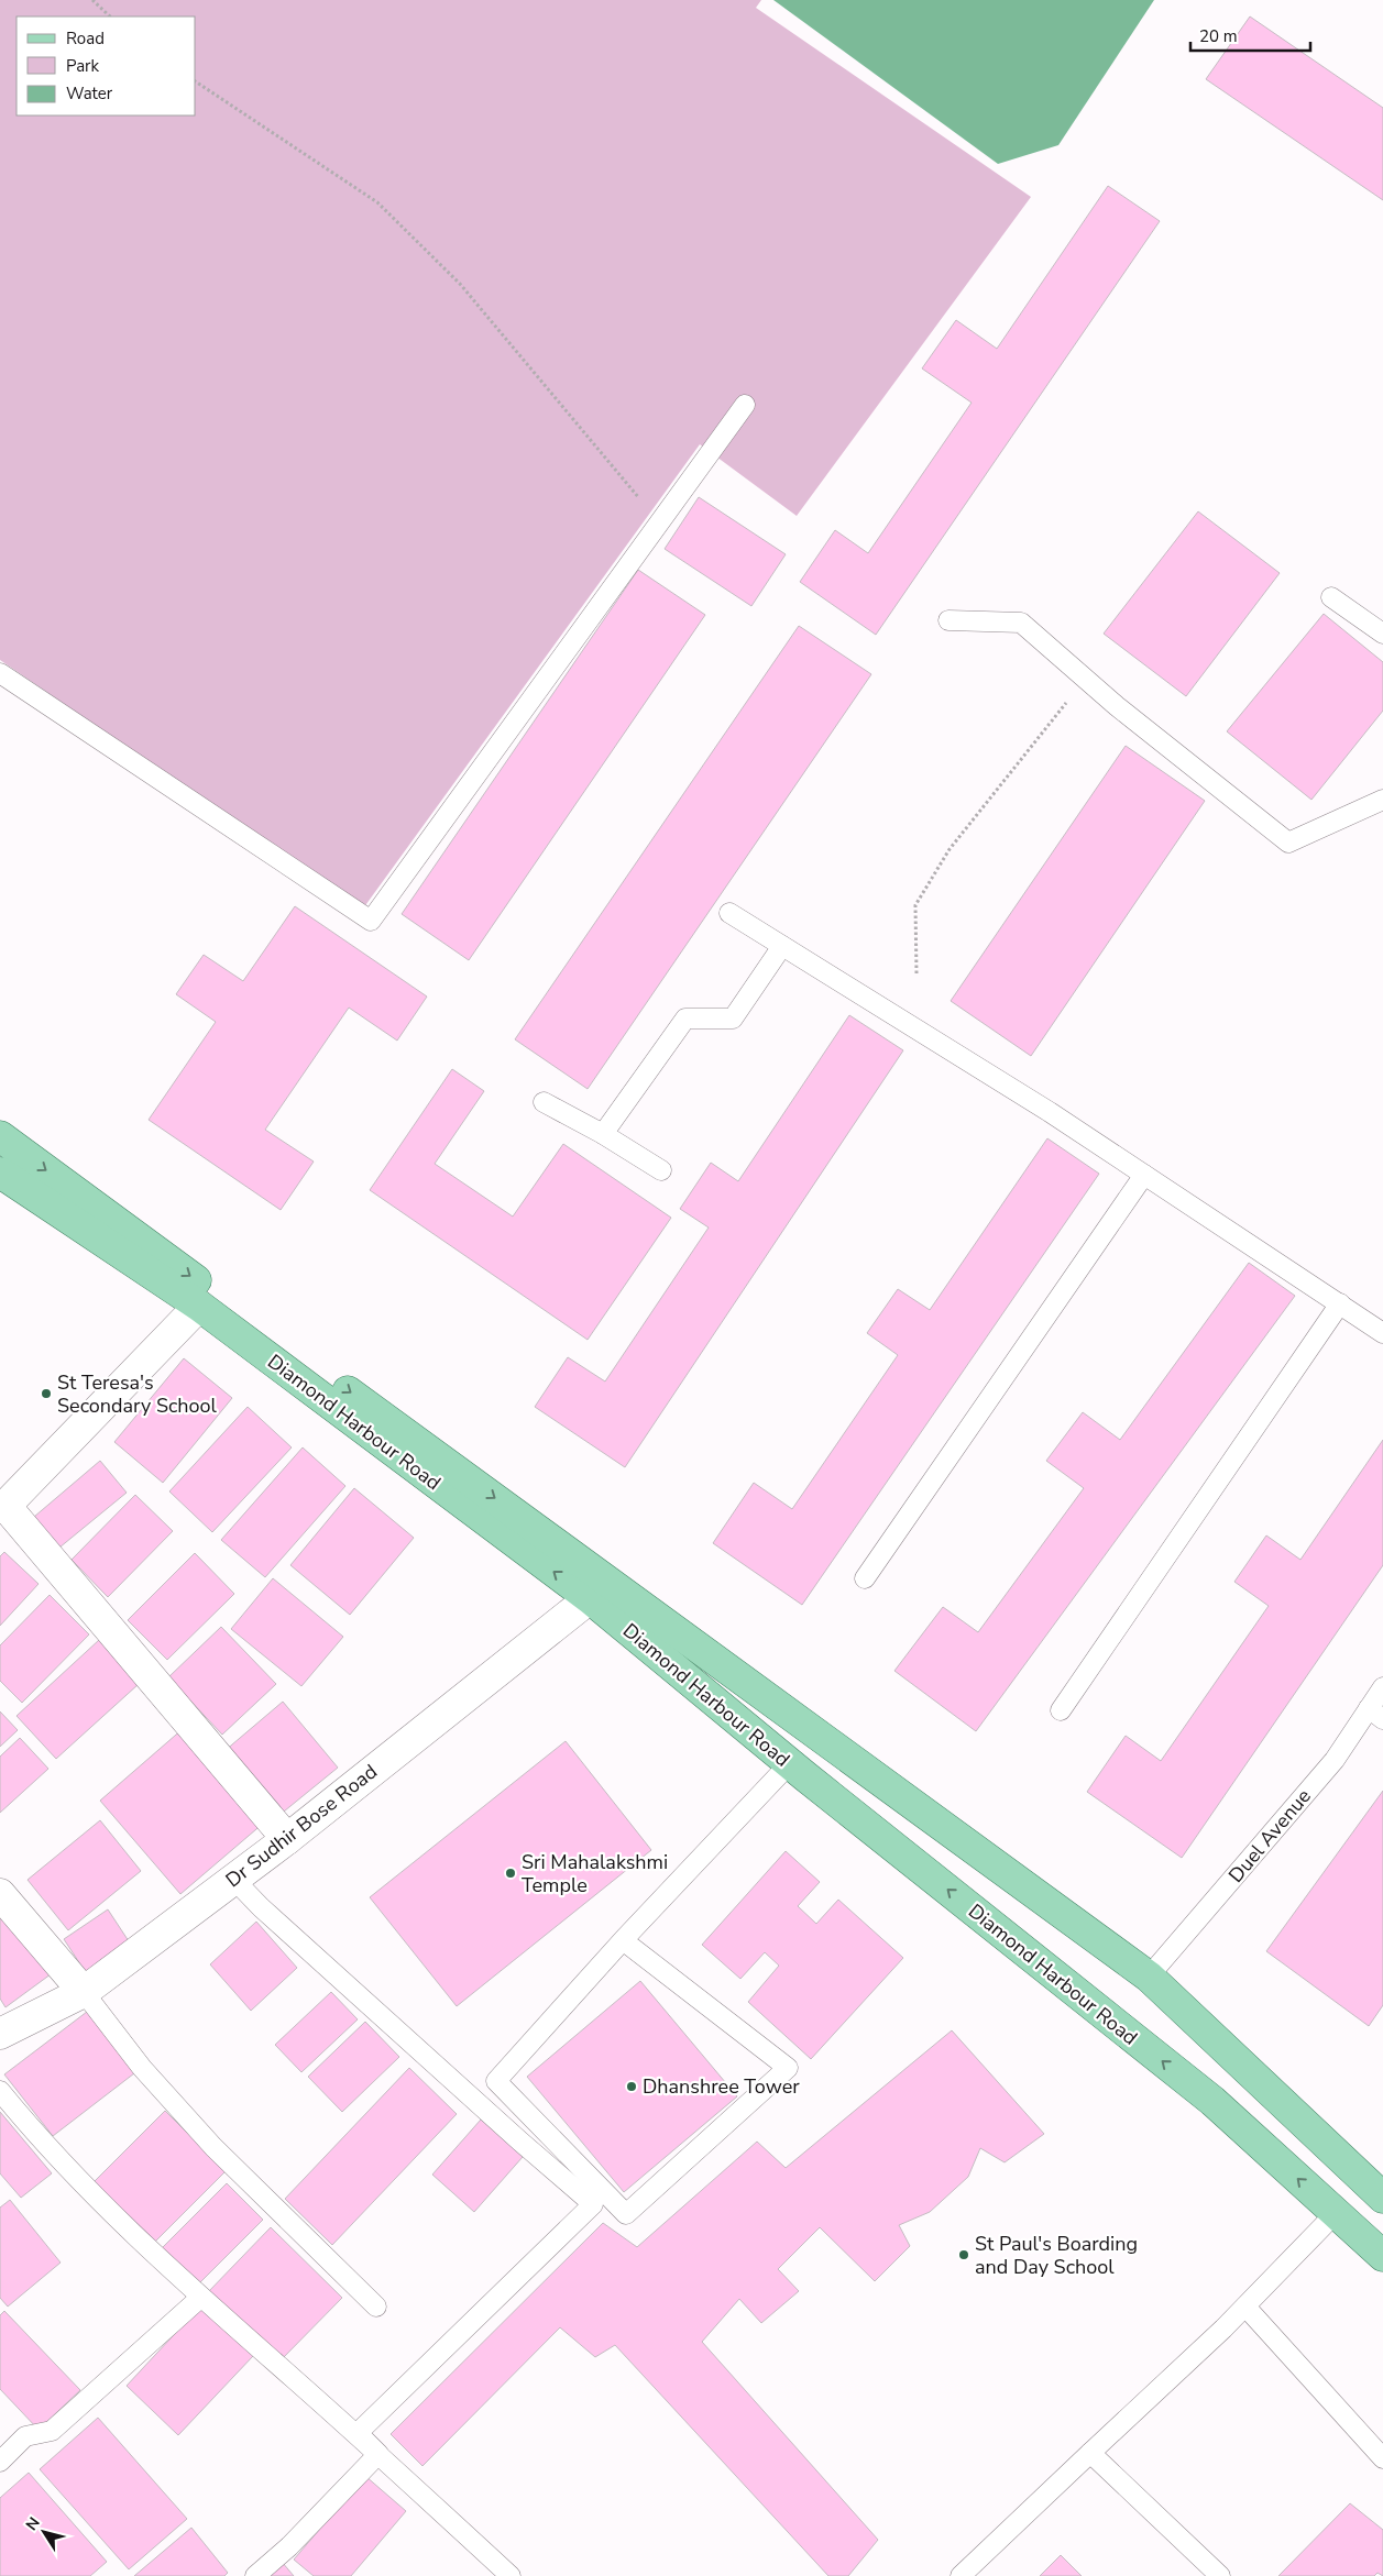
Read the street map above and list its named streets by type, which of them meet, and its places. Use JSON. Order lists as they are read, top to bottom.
{
  "streets": {
    "main road": ["Diamond Harbour Road"],
    "street": ["Dr Sudhir Bose Road"],
    "lane": ["Duel Avenue"]
  },
  "crossings": [
    ["Diamond Harbour Road", "Dr Sudhir Bose Road"],
    ["Diamond Harbour Road", "Duel Avenue"]
  ],
  "places": [
    "St Teresa's Secondary School",
    "Sri Mahalakshmi Temple",
    "Dhanshree Tower",
    "St Paul's Boarding and Day School"
  ],
  "legend": ["Road", "Park", "Water"],
  "scale_bar": "20 m",
  "north": "top left"
}
